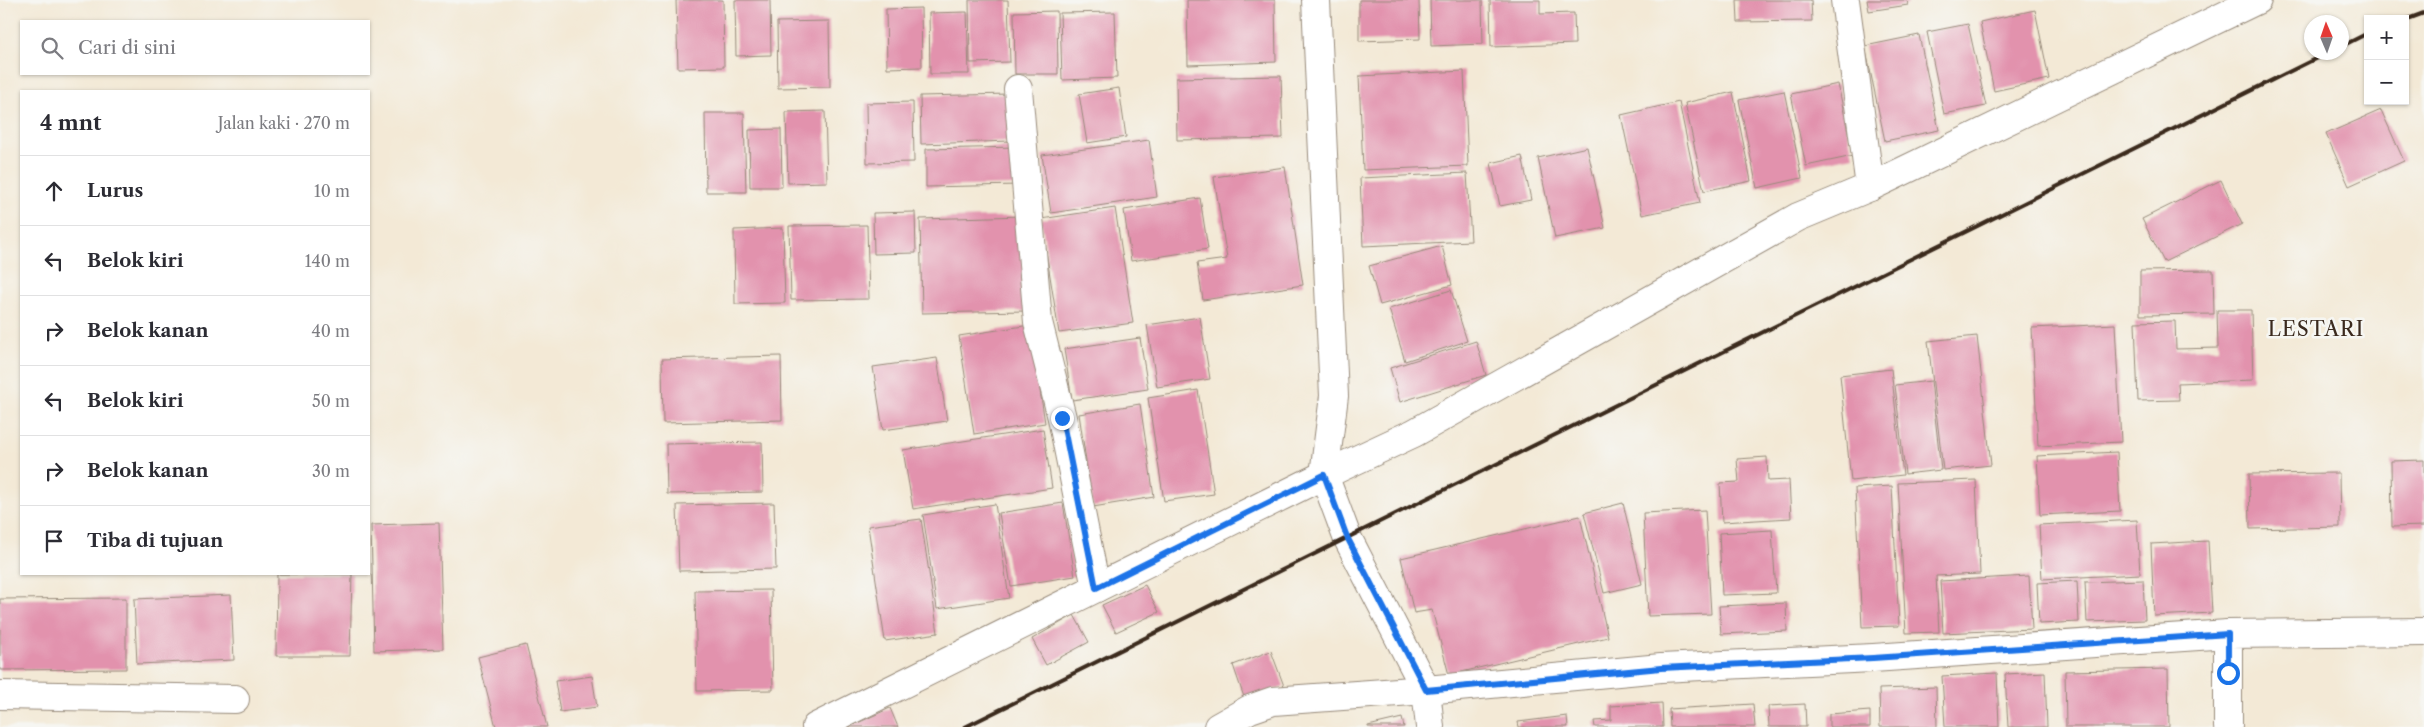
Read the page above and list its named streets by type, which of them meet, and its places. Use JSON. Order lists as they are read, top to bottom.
{
  "districts": ["LESTARI"],
  "north": "top",
  "page": {
    "map_buttons": ["+", "−"],
    "search": "Cari di sini",
    "heading": ["4 mnt", "Jalan kaki · 270 m"],
    "list": [
      ["Lurus", "10 m"],
      ["Belok kiri", "140 m"],
      ["Belok kanan", "40 m"],
      ["Belok kiri", "50 m"],
      ["Belok kanan", "30 m"],
      "Tiba di tujuan"
    ]
  }
}
